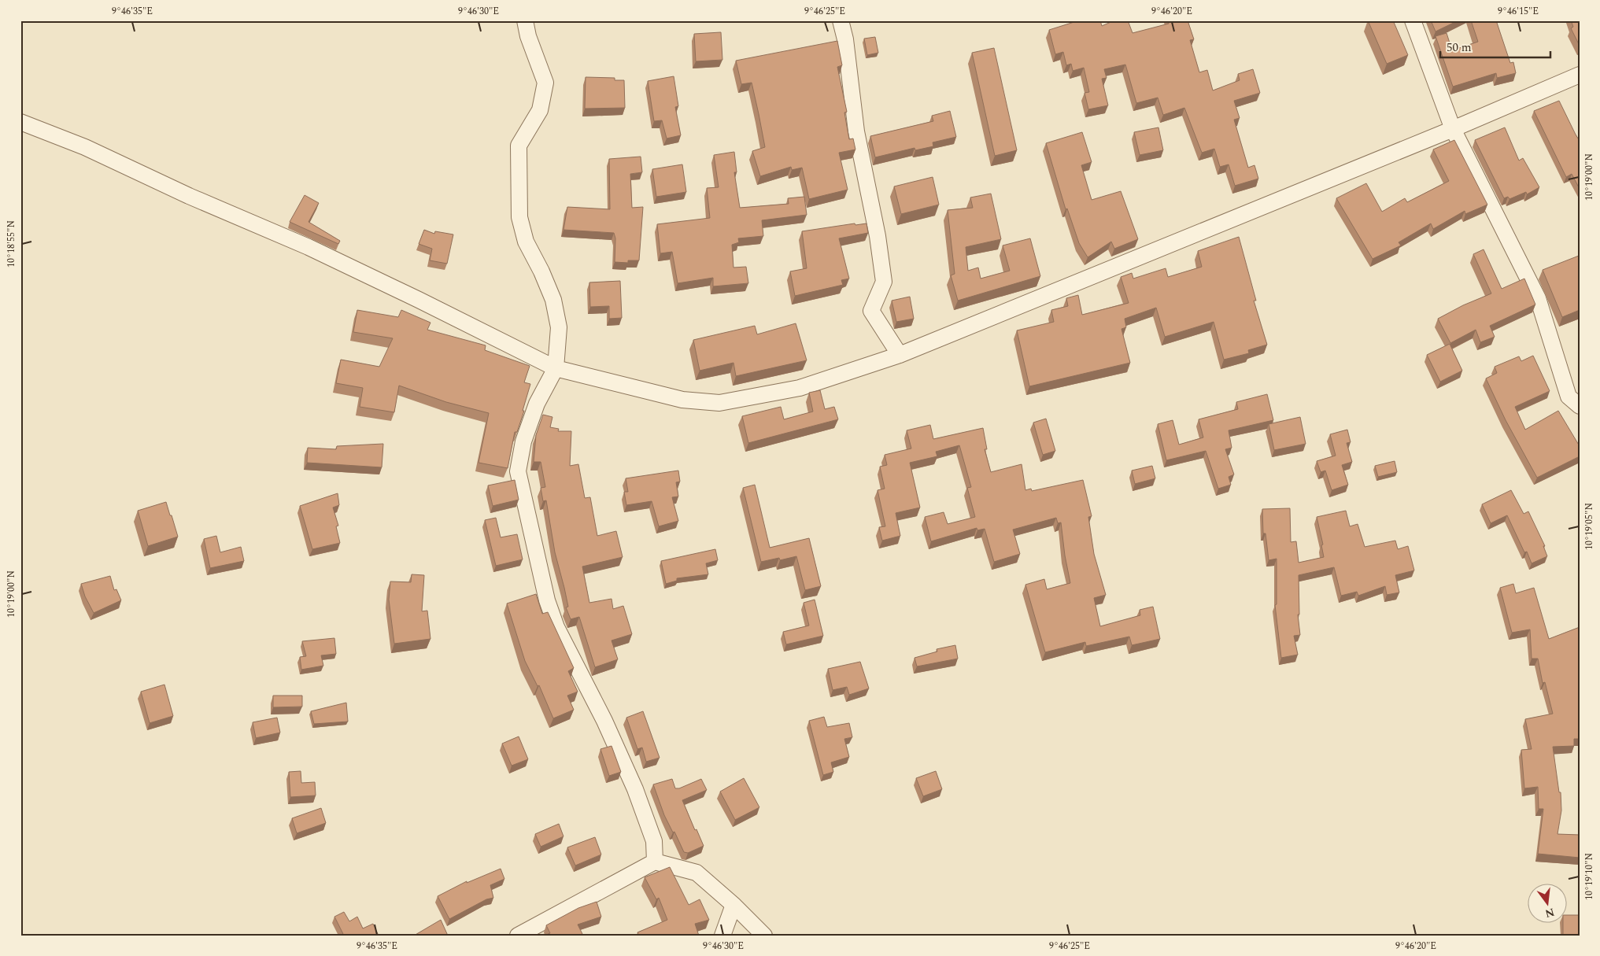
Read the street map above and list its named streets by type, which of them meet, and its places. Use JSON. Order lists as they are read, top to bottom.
{
  "scale_bar": "50 m",
  "north": "bottom",
  "coordinates": [
    "9°46'35\"E",
    "9°46'30\"E",
    "9°46'25\"E",
    "9°46'20\"E",
    "9°46'15\"E",
    "10°19'00\"N",
    "10°18'55\"N",
    "10°19'05\"N",
    "10°19'10\"N"
  ]
}
